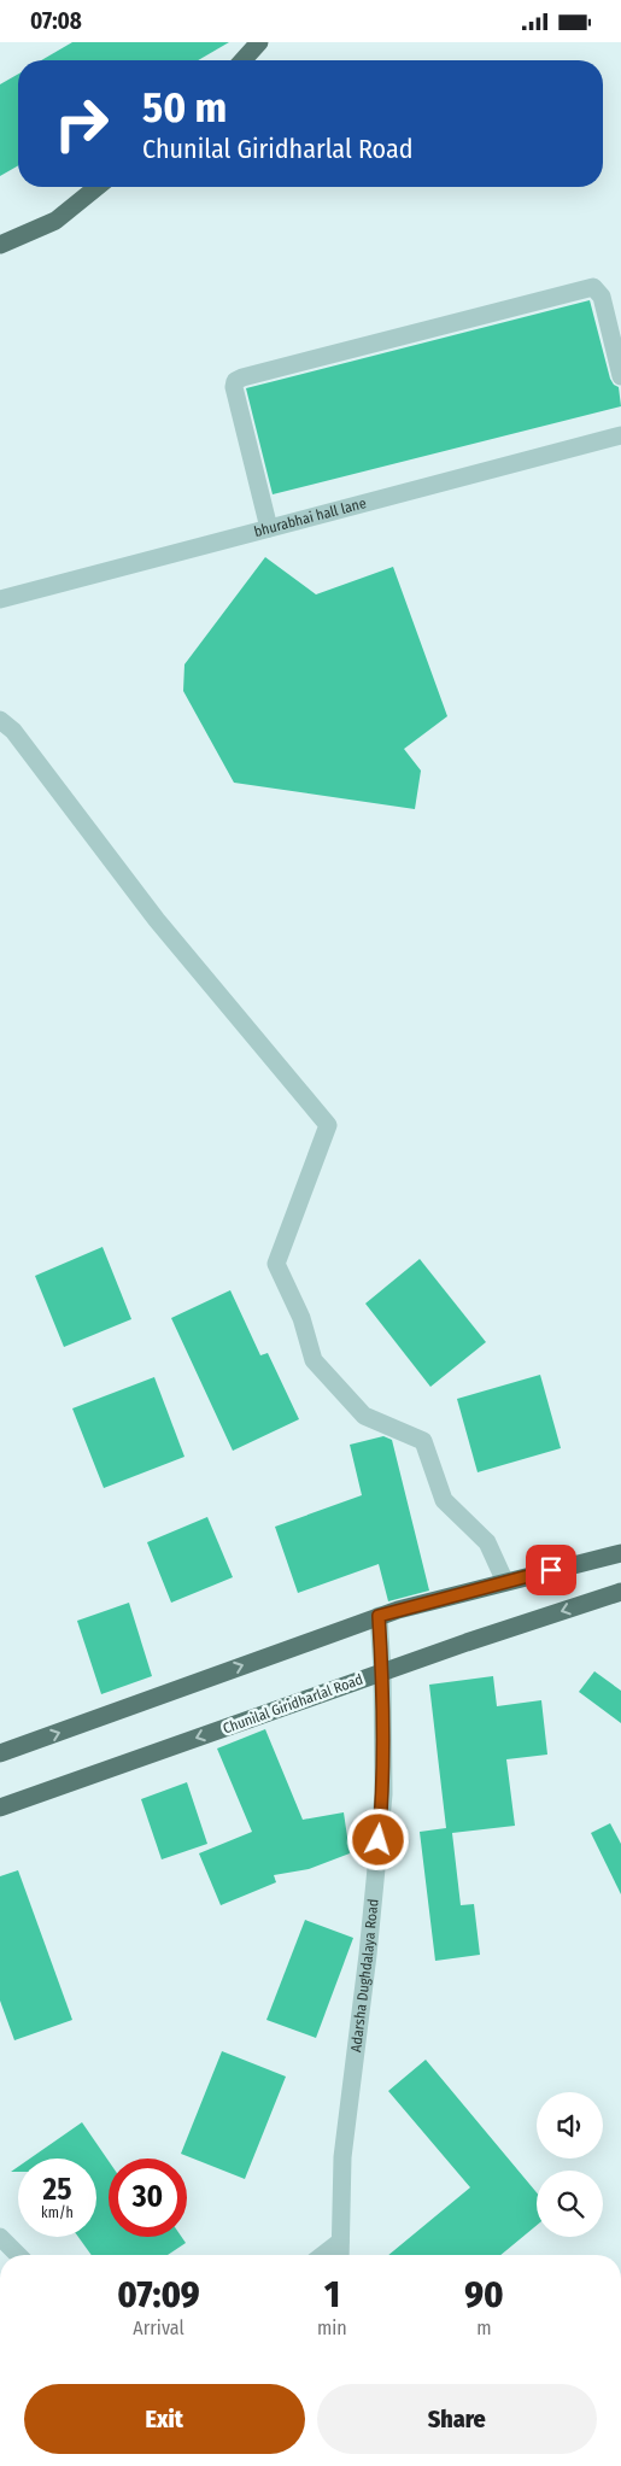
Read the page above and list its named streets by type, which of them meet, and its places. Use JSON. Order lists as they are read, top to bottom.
{
  "streets": {
    "main road": ["Chunilal Giridharlal Road"],
    "street": ["bhurabhai hall lane", "Adarsha Dughdalaya Road"]
  },
  "crossings": [
    ["Chunilal Giridharlal Road", "Adarsha Dughdalaya Road"]
  ],
  "page": {
    "status": "07:08",
    "turn": ["50 m", "Chunilal Giridharlal Road"],
    "speed": "25 km/h",
    "limit": "30",
    "eta": [
      "07:09",
      "Arrival",
      "1",
      "min",
      "90",
      "m"
    ],
    "buttons": ["Exit", "Share"]
  }
}
